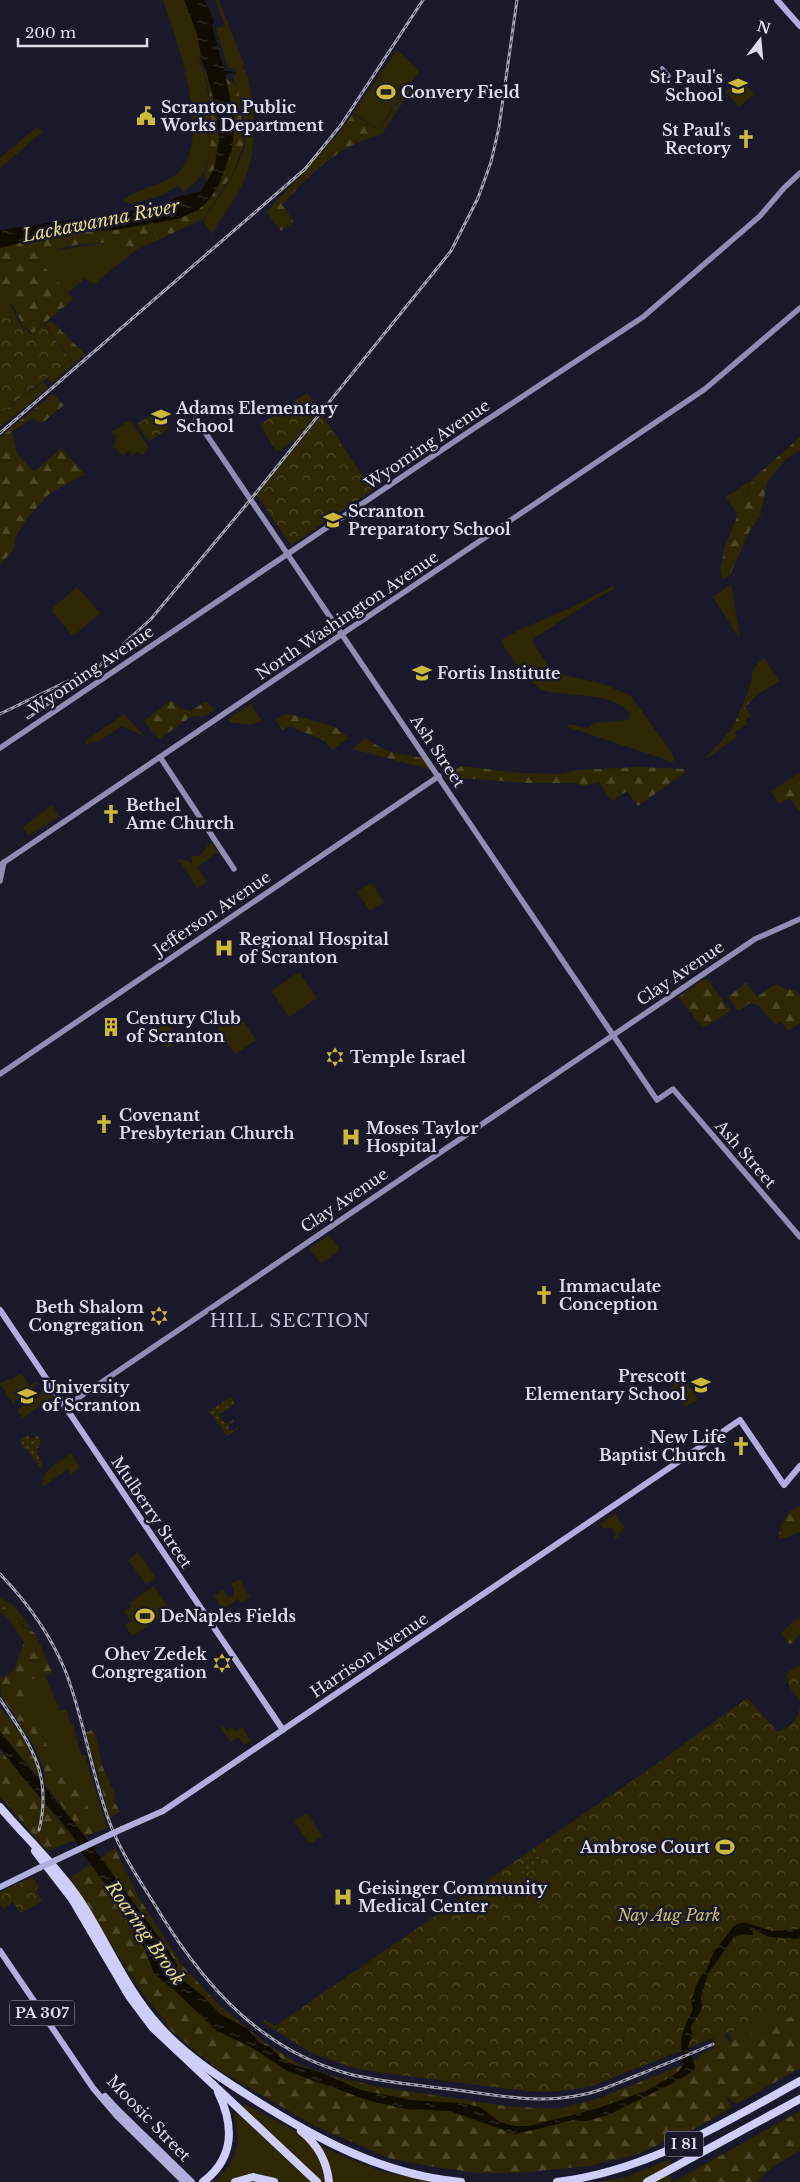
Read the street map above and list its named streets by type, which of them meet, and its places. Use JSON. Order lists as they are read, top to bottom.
{
  "streets": {
    "highway": ["I 81"],
    "main road": [
      "Wyoming Avenue",
      "North Washington Avenue",
      "Ash Street",
      "Jefferson Avenue",
      "Clay Avenue",
      "Mulberry Street",
      "Harrison Avenue",
      "PA 307",
      "Moosic Street"
    ]
  },
  "crossings": [
    ["Wyoming Avenue", "Ash Street"],
    ["North Washington Avenue", "Ash Street"],
    ["Ash Street", "Jefferson Avenue"],
    ["Ash Street", "Clay Avenue"],
    ["Clay Avenue", "Mulberry Street"],
    ["Mulberry Street", "Harrison Avenue"]
  ],
  "districts": ["HILL SECTION"],
  "water": ["Lackawanna River", "Roaring Brook"],
  "parks": ["Nay Aug Park"],
  "places": {
    "school or university": [
      "St. Paul's School",
      "Adams Elementary School",
      "Scranton Preparatory School",
      "Fortis Institute",
      "Prescott Elementary School",
      "University of Scranton"
    ],
    "sports": ["Convery Field", "DeNaples Fields", "Ambrose Court"],
    "public building": ["Scranton Public Works Department"],
    "church": [
      "St Paul's Rectory",
      "Bethel Ame Church",
      "Covenant Presbyterian Church",
      "Immaculate Conception",
      "New Life Baptist Church"
    ],
    "hospital": ["Regional Hospital of Scranton", "Moses Taylor Hospital", "Geisinger Community Medical Center"],
    "building": ["Century Club of Scranton"],
    "synagogue": ["Temple Israel", "Beth Shalom Congregation", "Ohev Zedek Congregation"]
  },
  "scale_bar": "200 m",
  "north": "top"
}
